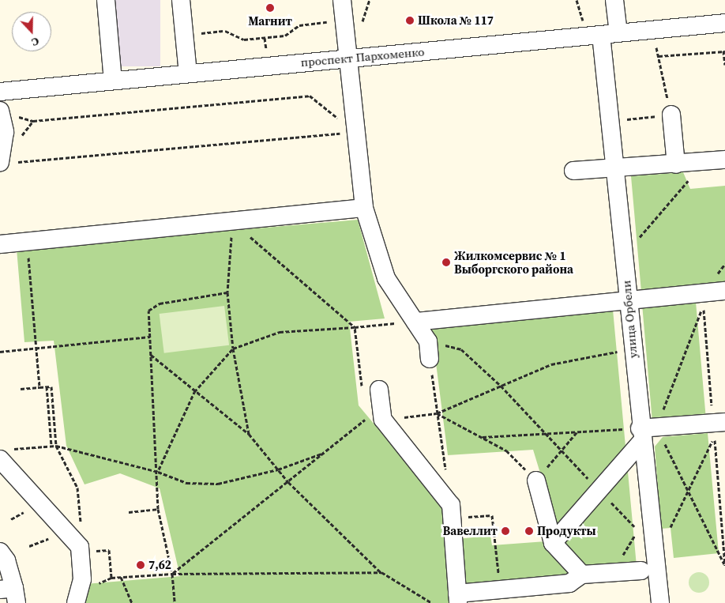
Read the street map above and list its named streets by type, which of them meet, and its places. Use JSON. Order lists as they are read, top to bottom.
{
  "streets": {
    "street": ["проспект Пархоменко", "улица Орбели"]
  },
  "crossings": [
    ["проспект Пархоменко", "улица Орбели"]
  ],
  "places": [
    "Магнит",
    "Школа № 117",
    "Жилкомсервис № 1 Выборгского района",
    "Вавеллит",
    "Продукты",
    "7,62"
  ],
  "north": "bottom"
}
